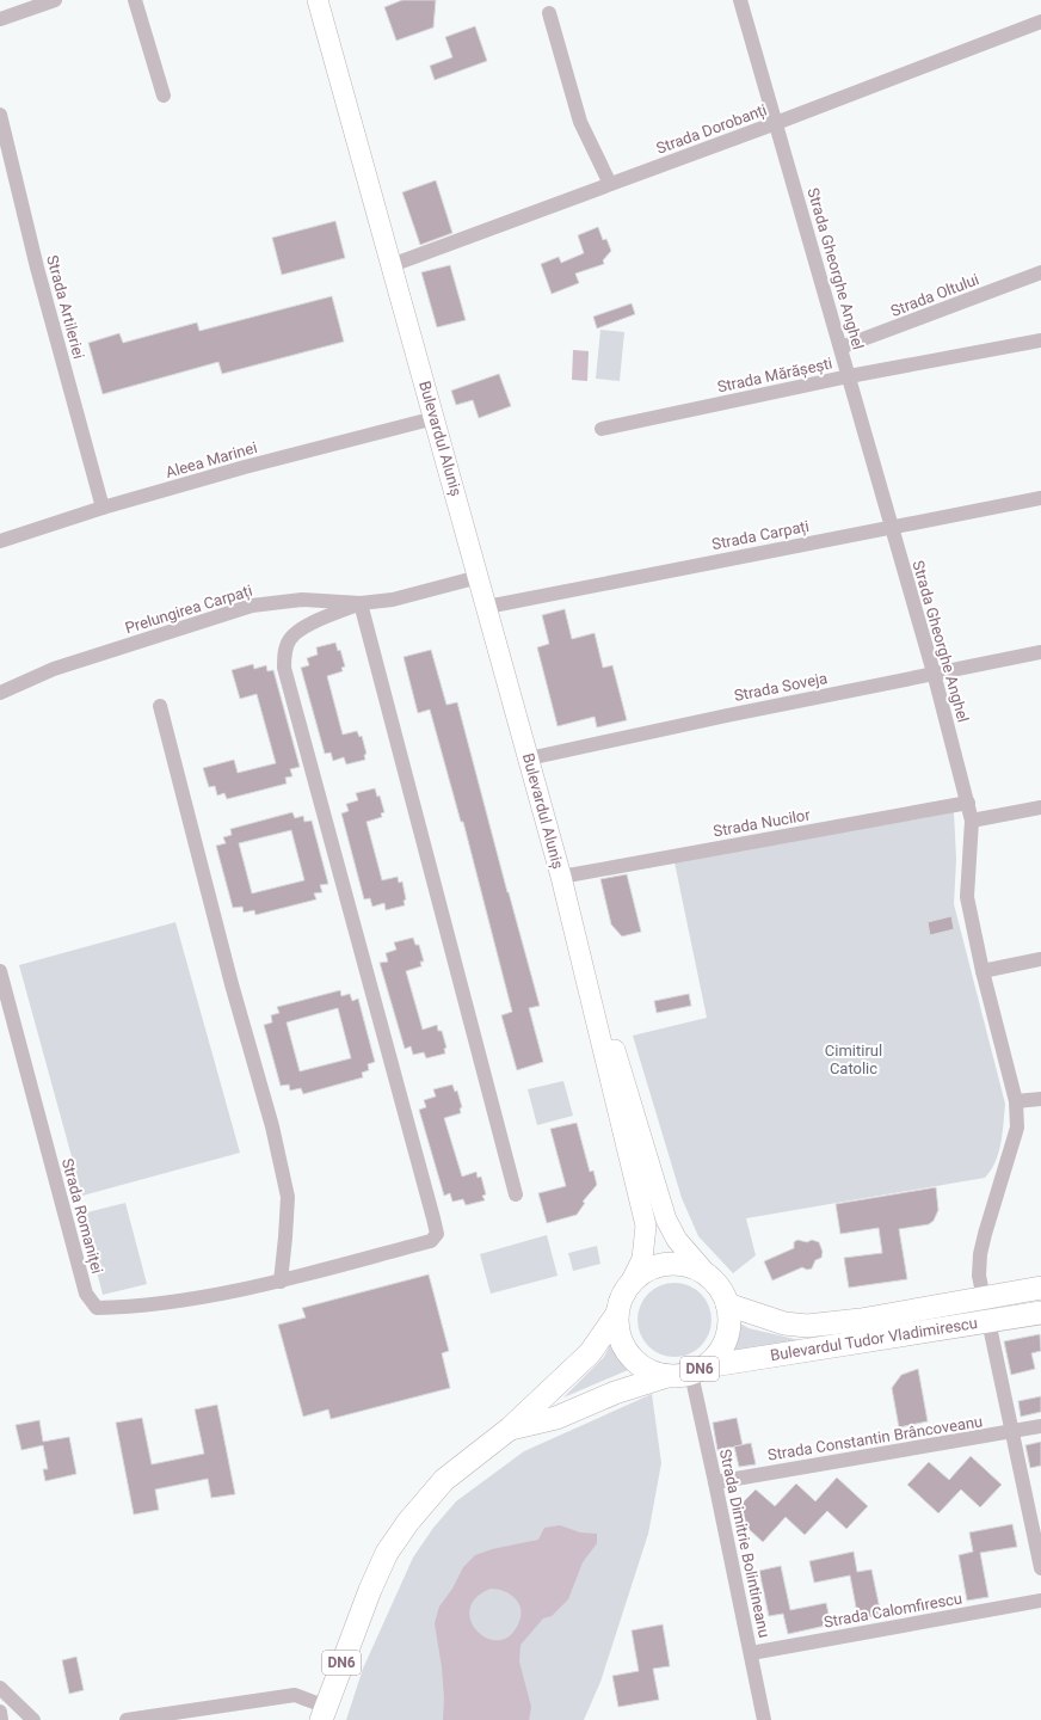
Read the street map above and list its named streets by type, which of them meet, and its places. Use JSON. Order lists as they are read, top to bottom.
{
  "streets": {
    "main road": ["Bulevardul Aluniș", "Bulevardul Tudor Vladimirescu", "DN6"],
    "street": [
      "Strada Dorobanți",
      "Strada Gheorghe Anghel",
      "Strada Oltului",
      "Strada Artileriei",
      "Strada Mărășești",
      "Aleea Marinei",
      "Strada Carpați",
      "Prelungirea Carpați",
      "Strada Soveja",
      "Strada Nucilor",
      "Strada Romaniței",
      "Strada Constantin Brâncoveanu",
      "Strada Dimitrie Bolintineanu",
      "Strada Calomfirescu"
    ]
  },
  "crossings": [
    ["Strada Dorobanți", "Strada Gheorghe Anghel"],
    ["Strada Dorobanți", "Bulevardul Aluniș"],
    ["Strada Gheorghe Anghel", "Strada Oltului"],
    ["Strada Gheorghe Anghel", "Strada Mărășești"],
    ["Strada Gheorghe Anghel", "Strada Carpați"],
    ["Strada Gheorghe Anghel", "Strada Soveja"],
    ["Strada Gheorghe Anghel", "Strada Nucilor"],
    ["Strada Gheorghe Anghel", "Bulevardul Tudor Vladimirescu"],
    ["Strada Gheorghe Anghel", "Strada Constantin Brâncoveanu"],
    ["Strada Artileriei", "Aleea Marinei"],
    ["Bulevardul Aluniș", "Aleea Marinei"],
    ["Bulevardul Aluniș", "Strada Carpați"],
    ["Bulevardul Aluniș", "Prelungirea Carpați"],
    ["Bulevardul Aluniș", "Strada Soveja"],
    ["Bulevardul Aluniș", "Strada Nucilor"],
    ["Bulevardul Aluniș", "Bulevardul Tudor Vladimirescu"],
    ["Bulevardul Aluniș", "DN6"],
    ["Bulevardul Aluniș", "Strada Dimitrie Bolintineanu"],
    ["Bulevardul Tudor Vladimirescu", "DN6"],
    ["Bulevardul Tudor Vladimirescu", "Strada Dimitrie Bolintineanu"],
    ["DN6", "Strada Dimitrie Bolintineanu"],
    ["Strada Constantin Brâncoveanu", "Strada Dimitrie Bolintineanu"],
    ["Strada Dimitrie Bolintineanu", "Strada Calomfirescu"]
  ],
  "parks": ["Cimitirul Catolic"]
}
